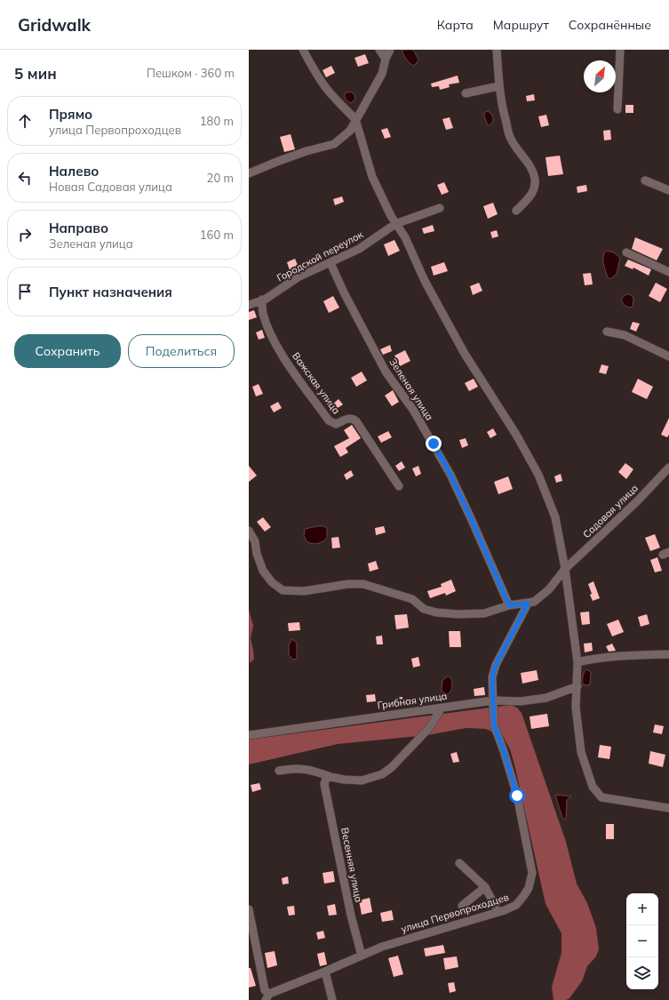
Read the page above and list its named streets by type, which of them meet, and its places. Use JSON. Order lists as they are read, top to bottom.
{
  "streets": {
    "street": [
      "Городской переулок",
      "Важская улица",
      "Зеленая улица",
      "Садовая улица",
      "Грибная улица",
      "Весенняя улица",
      "улица Первопроходцев"
    ]
  },
  "crossings": [
    ["Городской переулок", "Важская улица"],
    ["Городской переулок", "Зеленая улица"],
    ["Садовая улица", "улица Первопроходцев"],
    ["Грибная улица", "улица Первопроходцев"],
    ["Весенняя улица", "улица Первопроходцев"]
  ],
  "north": "top right",
  "page": {
    "header": "Gridwalk",
    "nav": ["Карта", "Маршрут", "Сохранённые"],
    "heading": ["5 мин", "Пешком · 360 m"],
    "list": [
      ["Прямо", "улица Первопроходцев", "180 m"],
      ["Налево", "Новая Садовая улица", "20 m"],
      ["Направо", "Зеленая улица", "160 m"],
      "Пункт назначения"
    ],
    "buttons": ["Сохранить", "Поделиться"],
    "map_buttons": ["+", "−"]
  }
}
